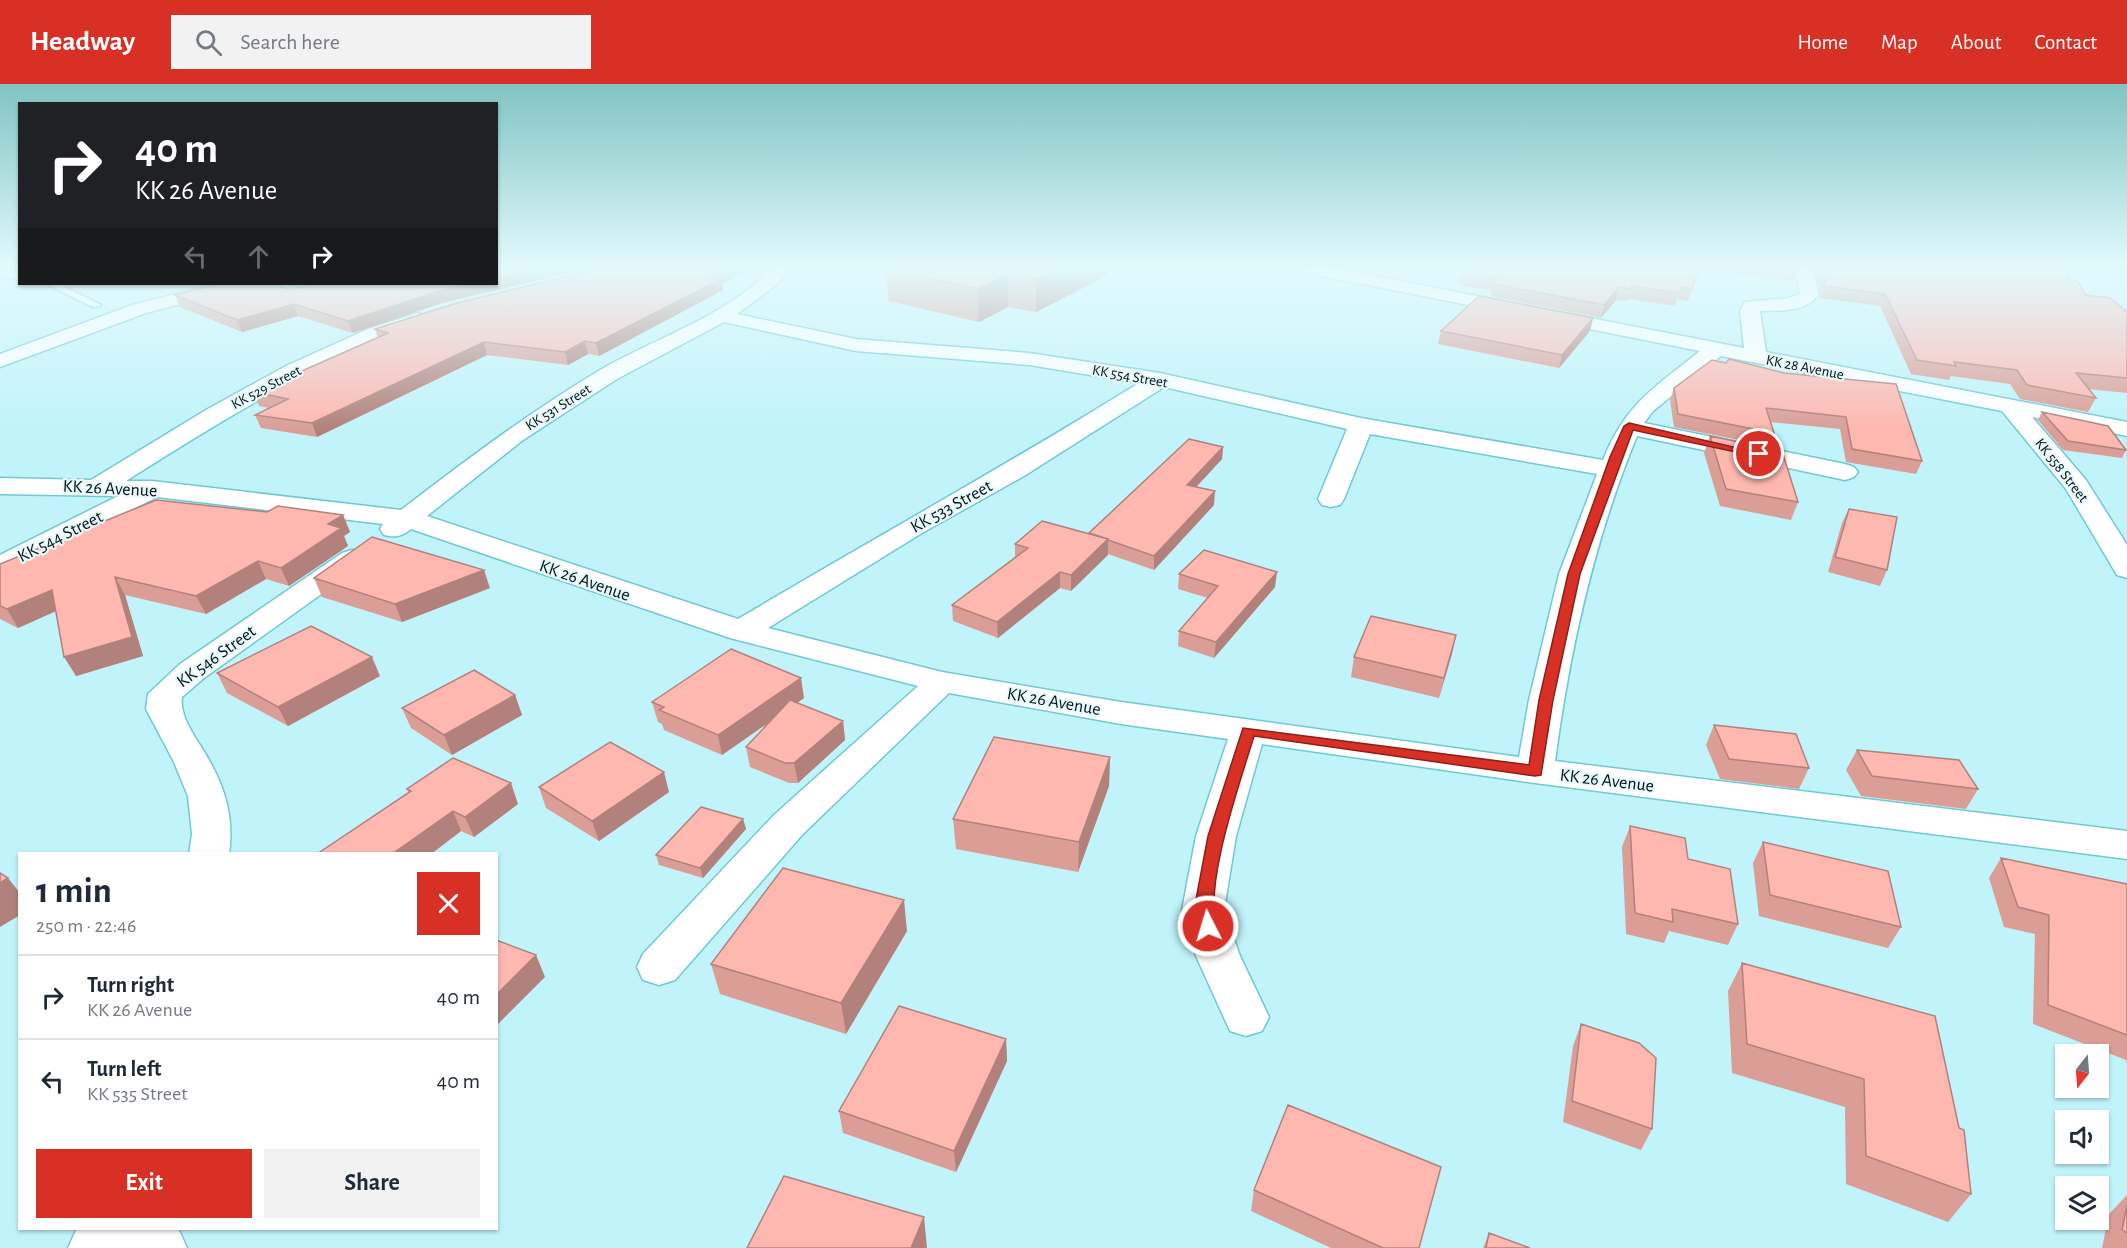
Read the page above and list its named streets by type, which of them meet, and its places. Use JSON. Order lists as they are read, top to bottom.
{
  "streets": {
    "street": [
      "KK 28 Avenue",
      "KK 554 Street",
      "KK 529 Street",
      "KK 531 Street",
      "KK 558 Street",
      "KK 26 Avenue",
      "KK 533 Street",
      "KK 544 Street",
      "KK 546 Street"
    ]
  },
  "crossings": [
    ["KK 28 Avenue", "KK 558 Street"],
    ["KK 554 Street", "KK 533 Street"],
    ["KK 529 Street", "KK 26 Avenue"],
    ["KK 531 Street", "KK 26 Avenue"],
    ["KK 531 Street", "KK 546 Street"],
    ["KK 26 Avenue", "KK 533 Street"],
    ["KK 26 Avenue", "KK 544 Street"],
    ["KK 26 Avenue", "KK 546 Street"]
  ],
  "north": "bottom",
  "page": {
    "header": "Headway",
    "search": "Search here",
    "nav": [
      "Home",
      "Map",
      "About",
      "Contact"
    ],
    "turn": ["40 m", "KK 26 Avenue"],
    "heading": ["1 min", "250 m · 22:46"],
    "list": [
      {
        "name": "Turn right",
        "note": "KK 26 Avenue",
        "value": "40 m"
      },
      {
        "name": "Turn left",
        "note": "KK 535 Street",
        "value": "40 m"
      }
    ],
    "buttons": ["Exit", "Share"]
  }
}
